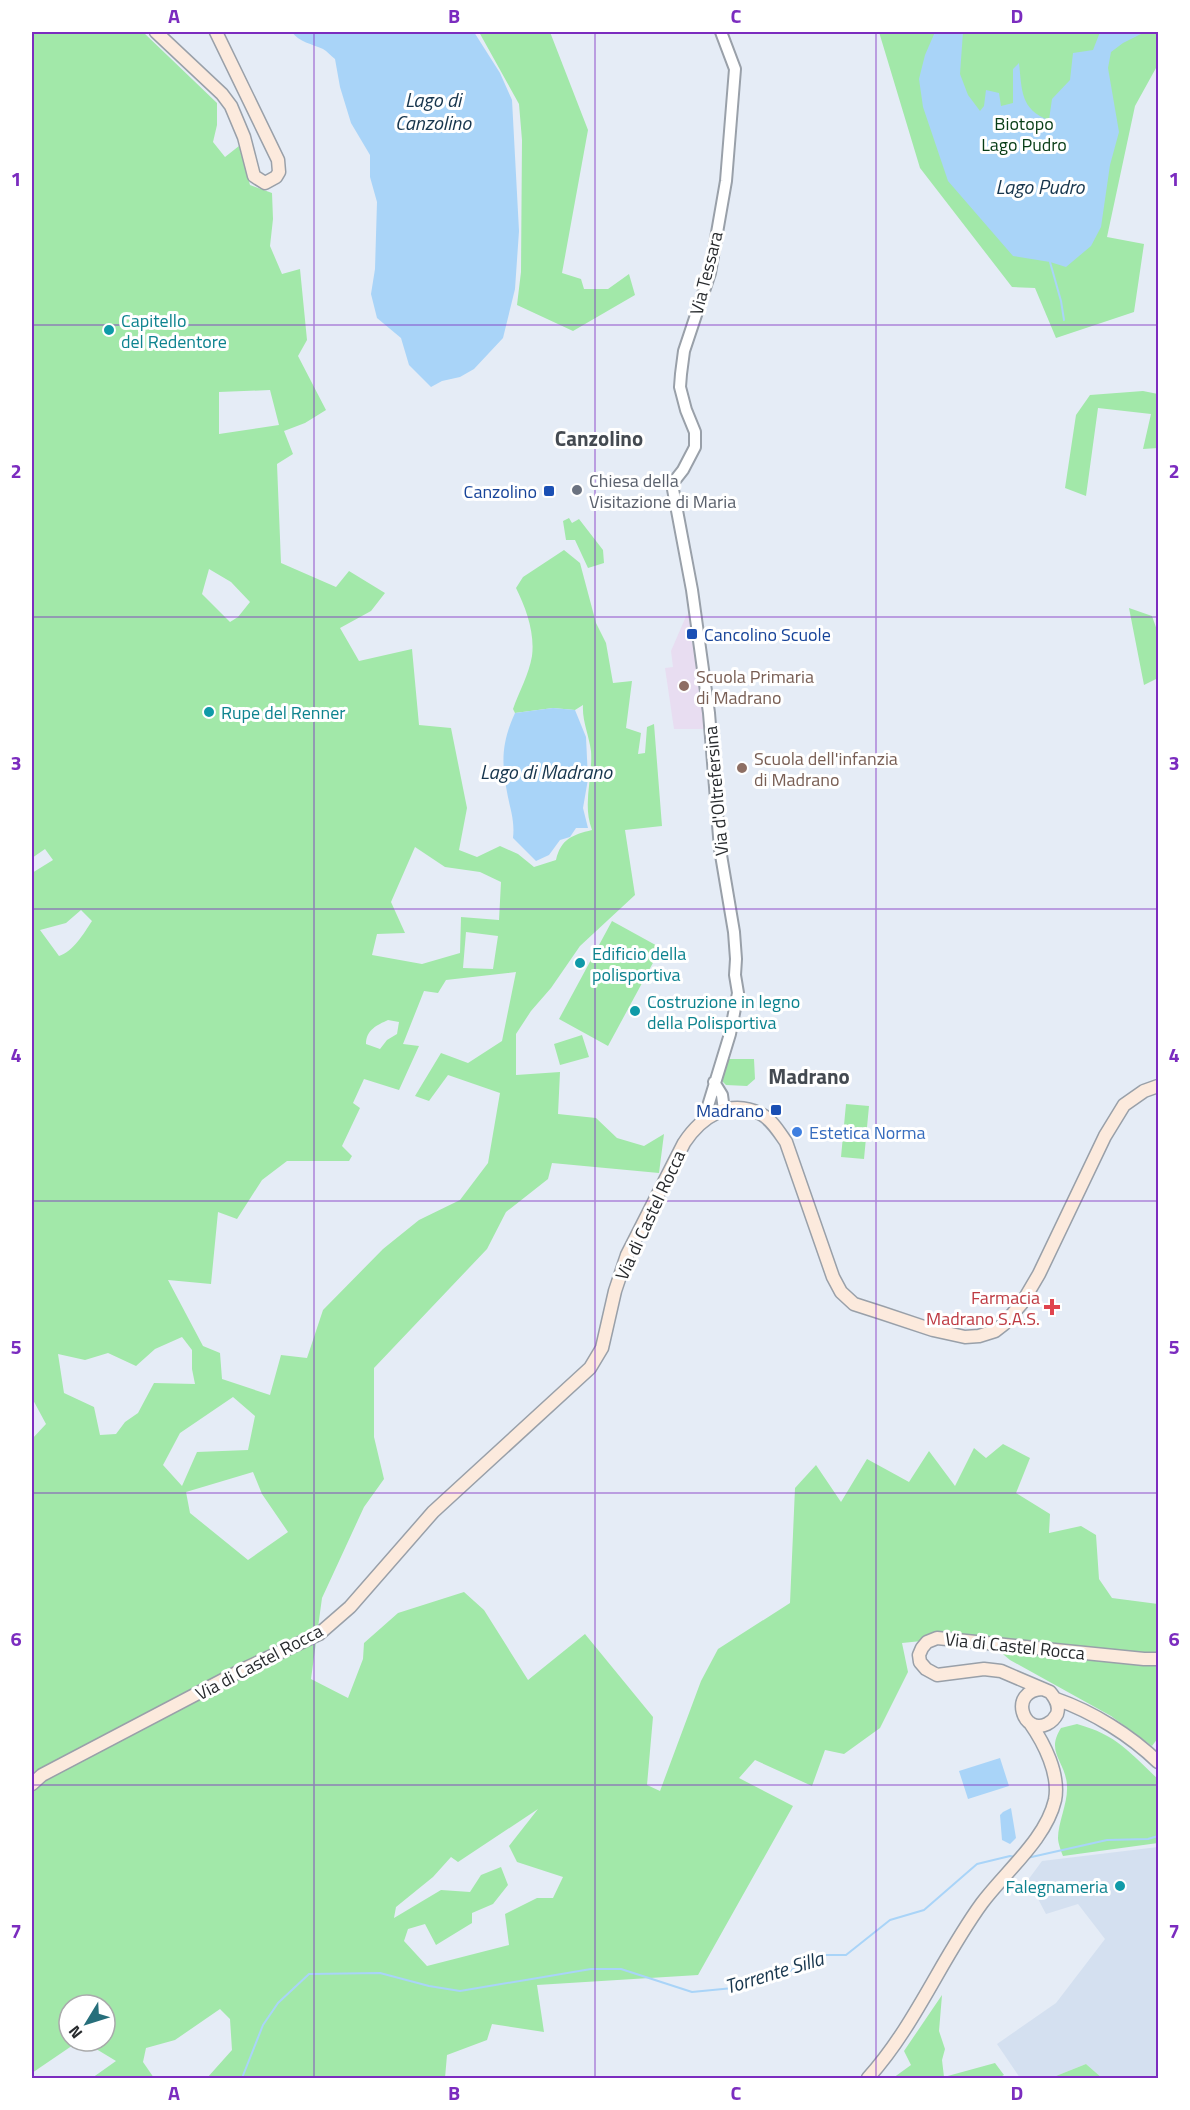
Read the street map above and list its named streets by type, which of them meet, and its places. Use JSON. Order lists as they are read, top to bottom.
{
  "streets": {
    "main road": ["Via di Castel Rocca"],
    "street": ["Via Tessara", "Via d'Oltrefersina"]
  },
  "crossings": [
    ["Via Tessara", "Via d'Oltrefersina"],
    ["Via d'Oltrefersina", "Via di Castel Rocca"]
  ],
  "districts": ["Canzolino", "Madrano"],
  "water": [
    "Lago di Canzolino",
    "Lago Pudro",
    "Lago di Madrano",
    "Torrente Silla"
  ],
  "parks": ["Biotopo Lago Pudro"],
  "places": {
    "other": [
      "Capitello del Redentore",
      "Chiesa della Visitazione di Maria",
      "Scuola Primaria di Madrano",
      "Rupe del Renner",
      "Scuola dell'infanzia di Madrano",
      "Edificio della polisportiva",
      "Costruzione in legno della Polisportiva",
      "Estetica Norma",
      "Falegnameria"
    ],
    "transit": ["Canzolino", "Cancolino Scuole", "Madrano"],
    "health": ["Farmacia Madrano S.A.S."]
  },
  "north": "bottom left",
  "grid": {
    "columns": [
      "A",
      "B",
      "C",
      "D"
    ],
    "rows": [
      "1",
      "2",
      "3",
      "4",
      "5",
      "6",
      "7"
    ]
  }
}
